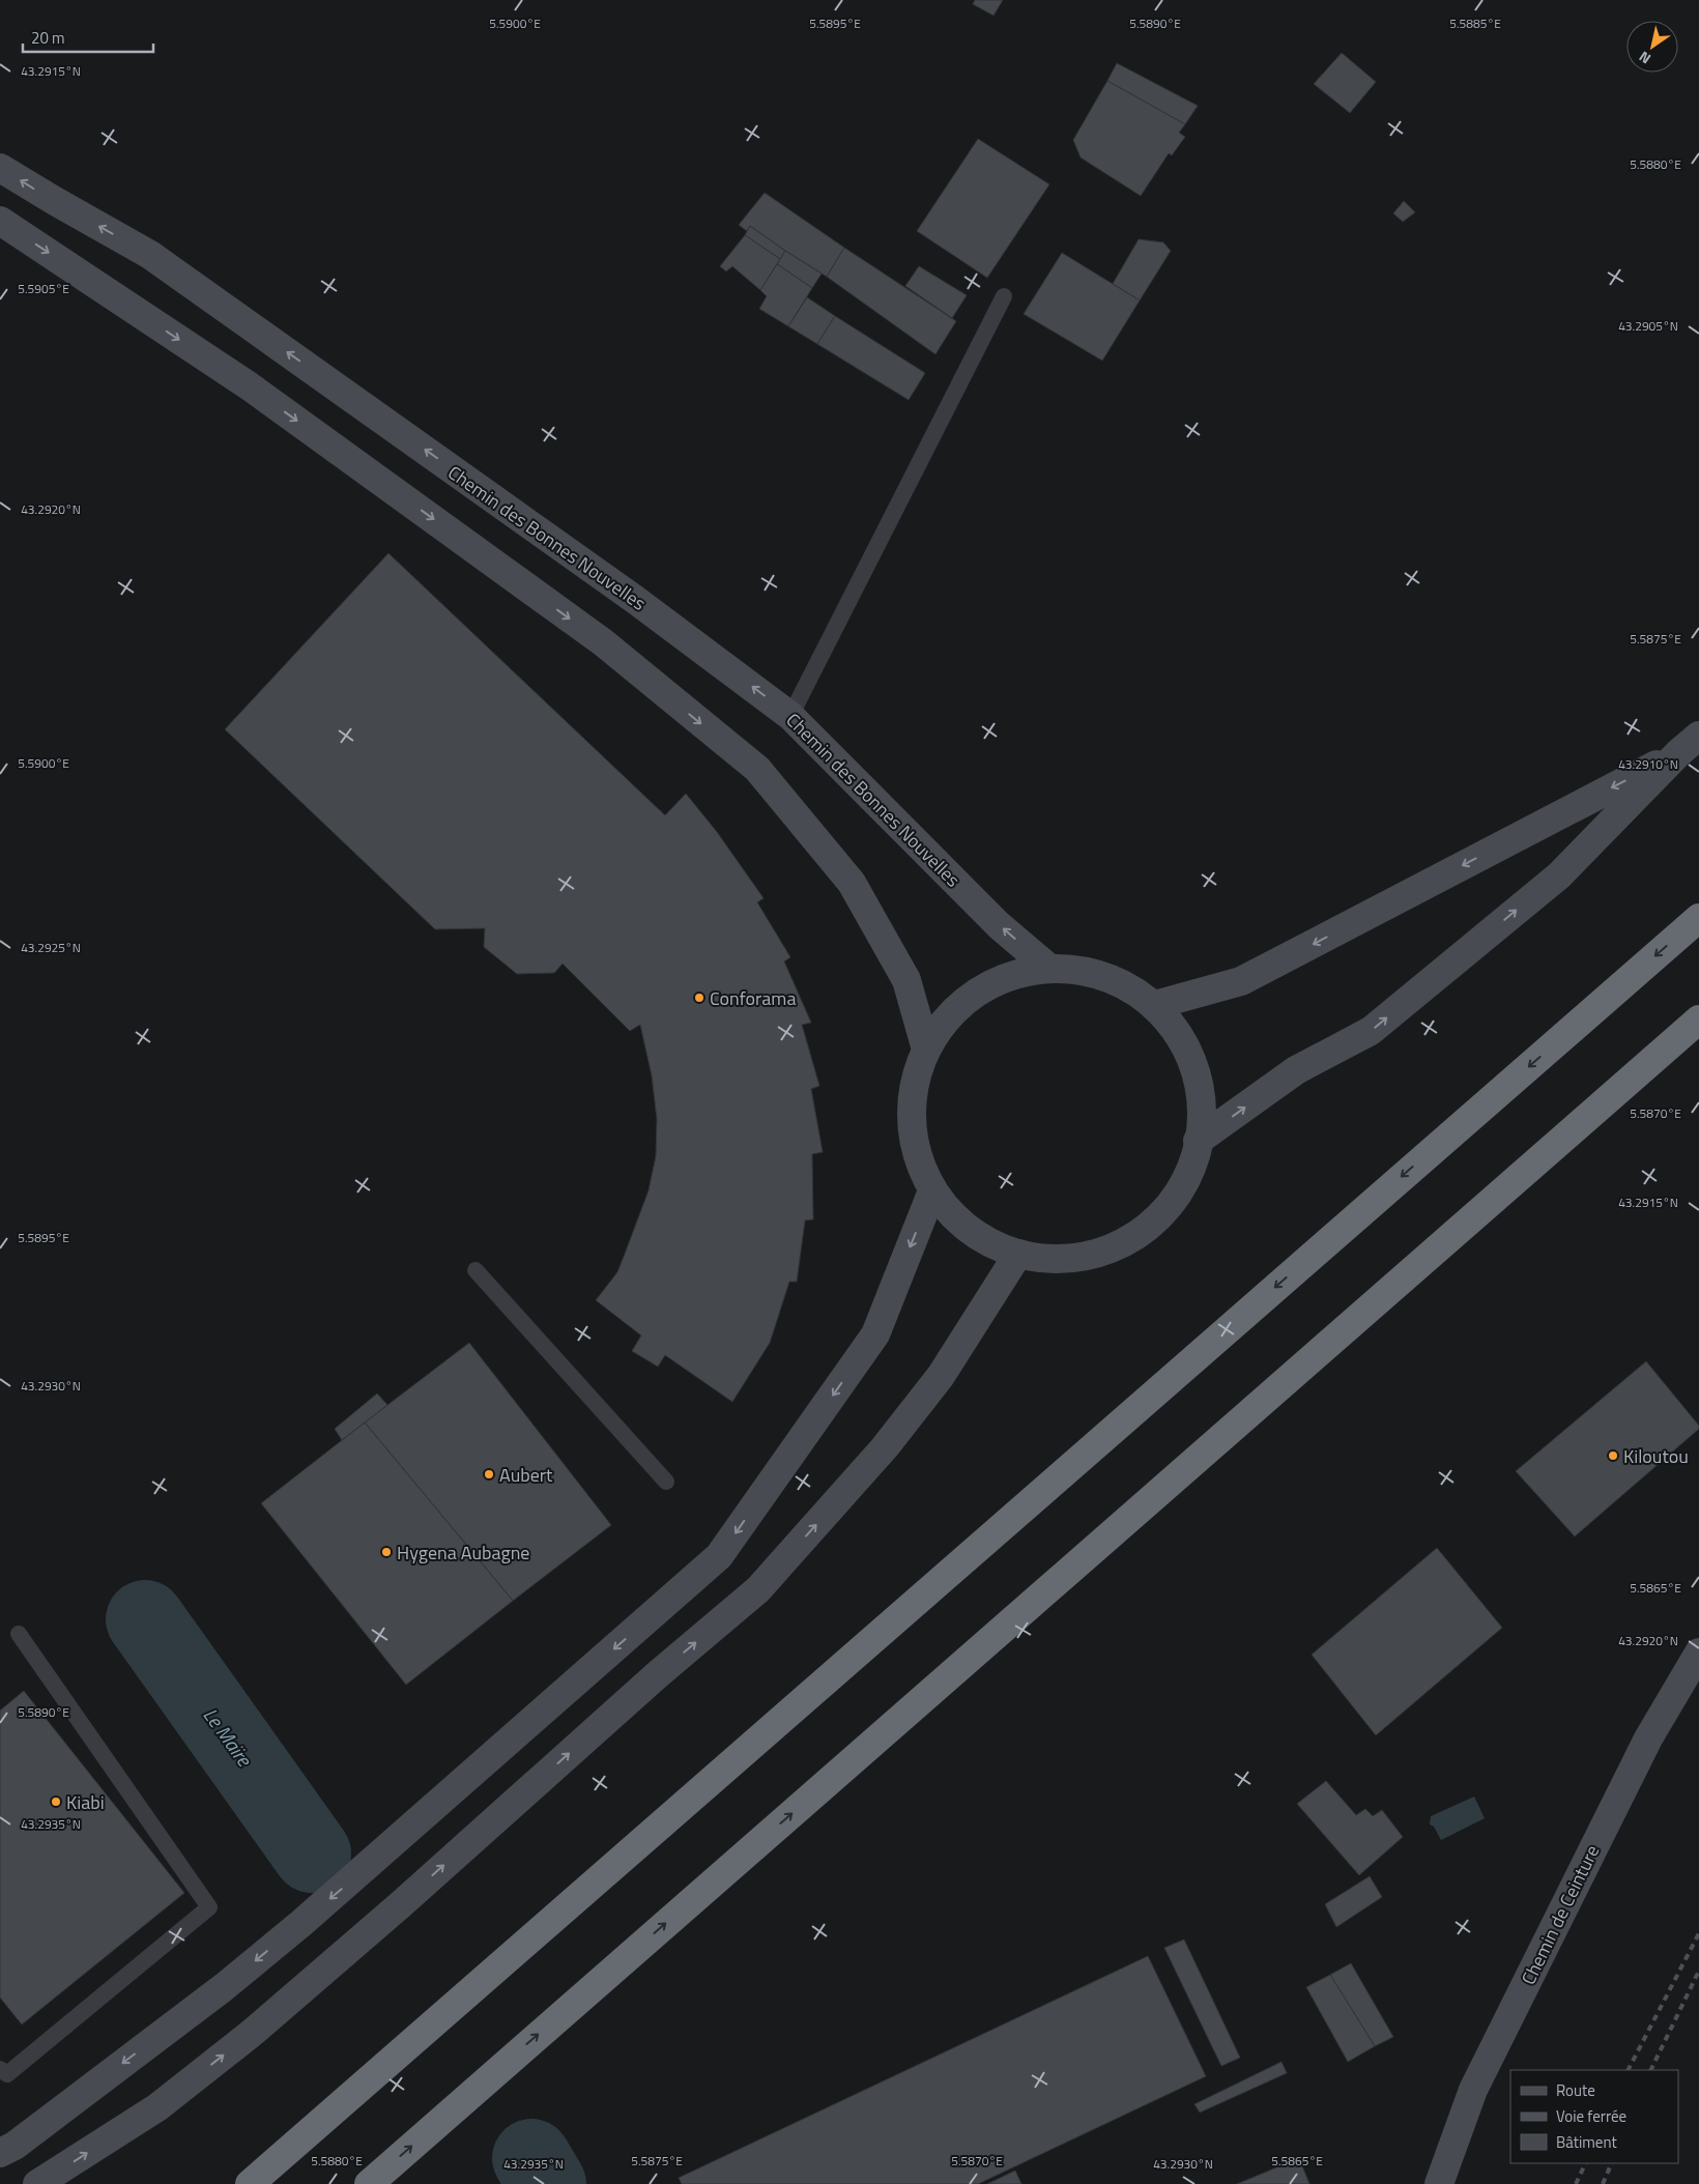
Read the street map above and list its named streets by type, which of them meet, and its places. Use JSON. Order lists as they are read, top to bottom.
{
  "streets": {
    "main road": ["Chemin des Bonnes Nouvelles", "Chemin de Ceinture"]
  },
  "water": ["Le Maïre"],
  "places": [
    "Conforama",
    "Kiloutou",
    "Aubert",
    "Hygena Aubagne",
    "Kiabi"
  ],
  "legend": ["Route", "Voie ferrée", "Bâtiment"],
  "scale_bar": "20 m",
  "north": "bottom left",
  "coordinates": [
    "5.5900°E",
    "5.5895°E",
    "5.5890°E",
    "5.5885°E",
    "43.2915°N",
    "5.5880°E",
    "5.5905°E",
    "43.2905°N",
    "43.2920°N",
    "5.5875°E",
    "43.2910°N",
    "43.2925°N",
    "5.5870°E",
    "43.2930°N",
    "5.5865°E",
    "43.2935°N"
  ]
}
